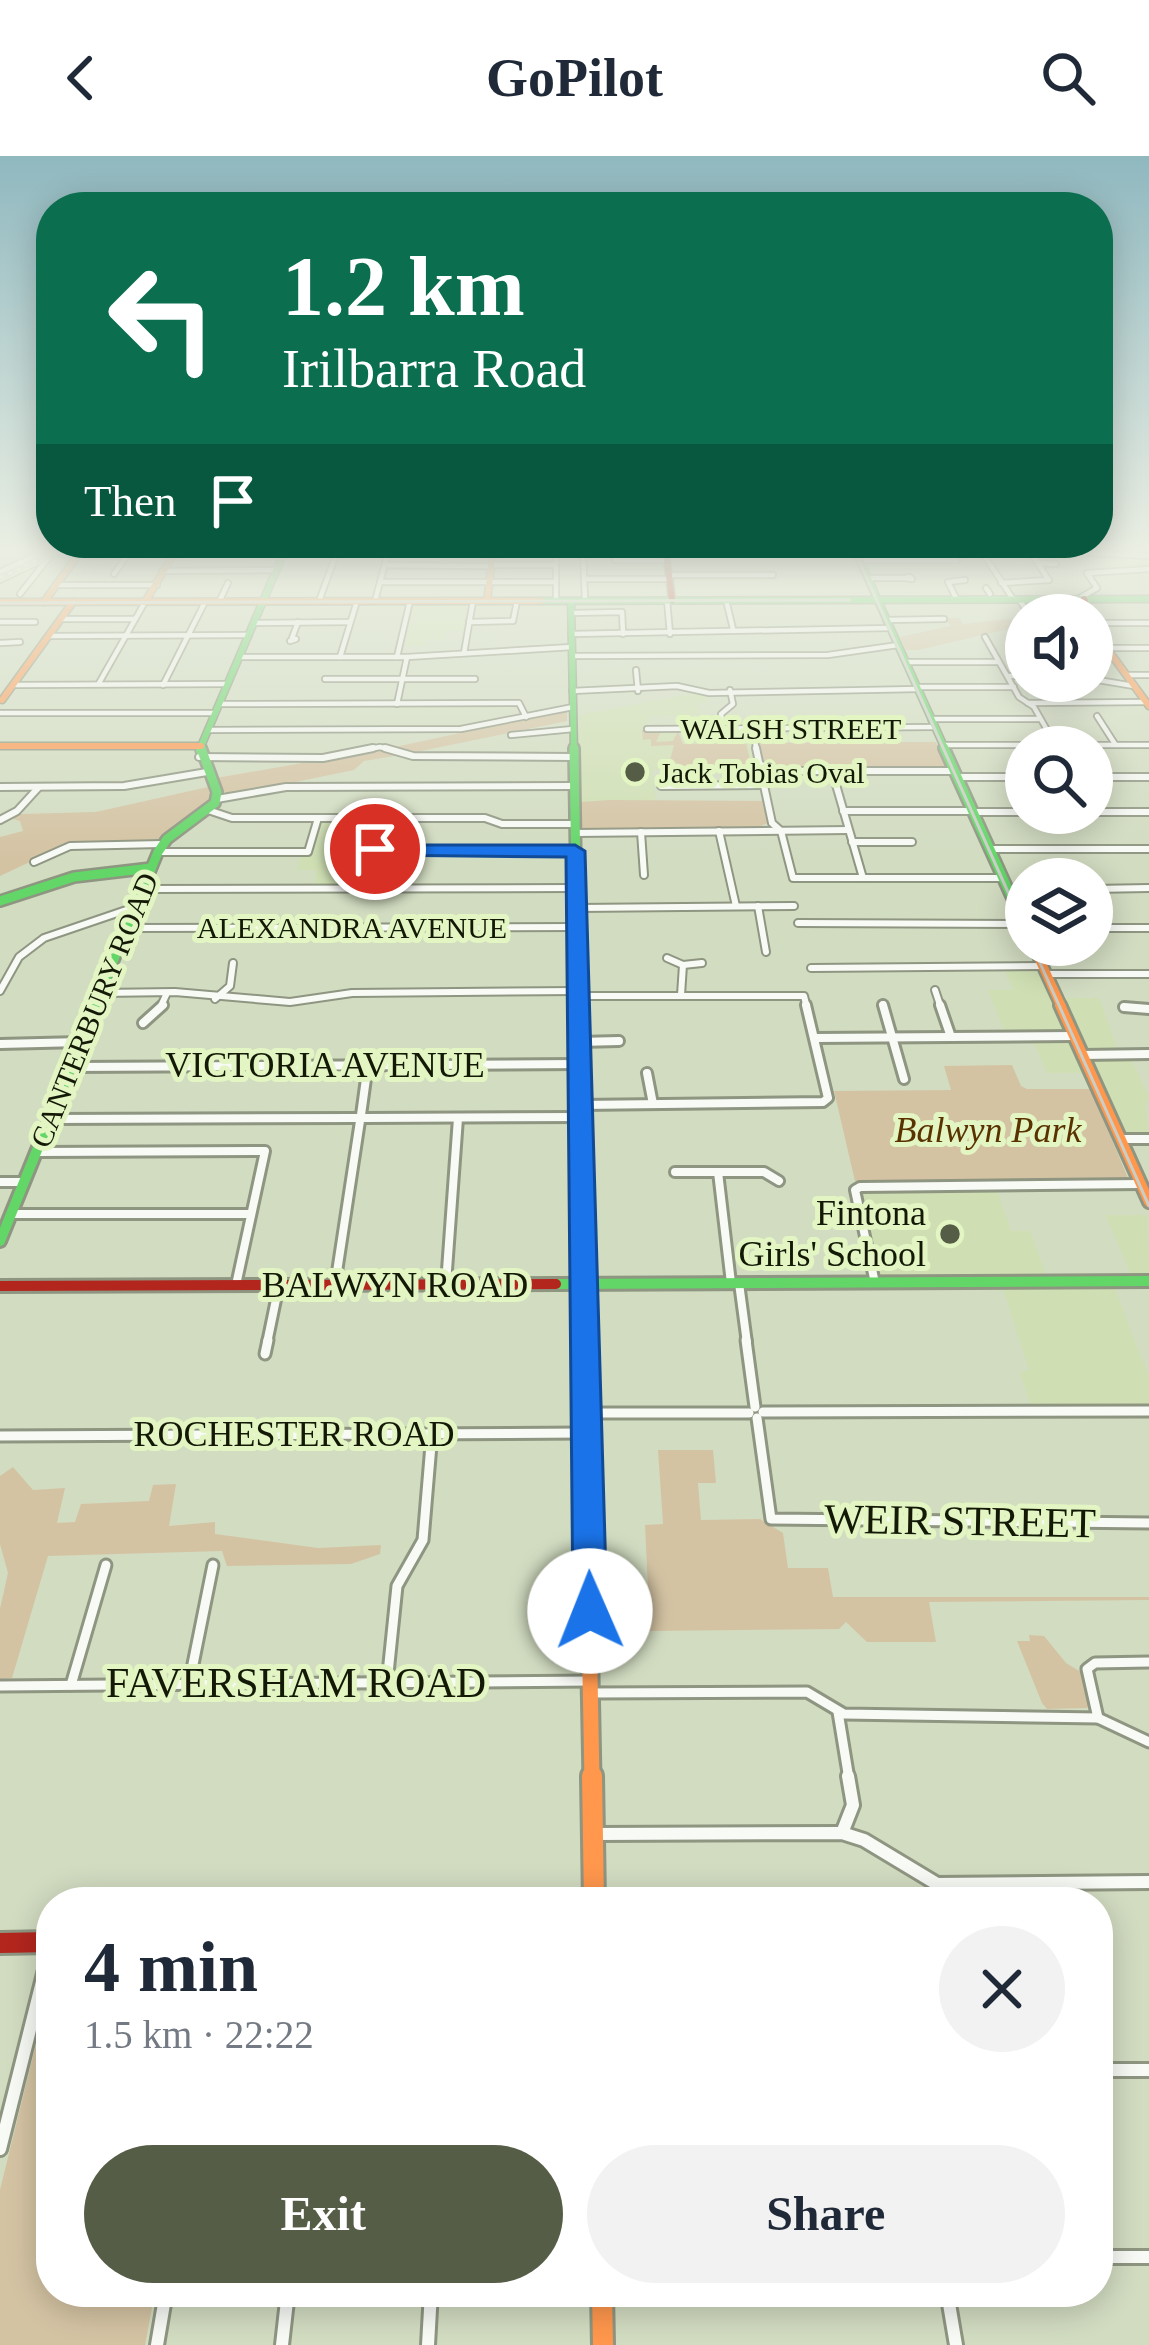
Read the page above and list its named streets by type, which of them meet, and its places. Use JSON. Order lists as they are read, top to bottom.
{
  "streets": {
    "main road": ["CANTERBURY ROAD", "BALWYN ROAD"],
    "street": [
      "WALSH STREET",
      "ALEXANDRA AVENUE",
      "VICTORIA AVENUE",
      "ROCHESTER ROAD",
      "WEIR STREET",
      "FAVERSHAM ROAD"
    ]
  },
  "crossings": [
    ["ALEXANDRA AVENUE", "CANTERBURY ROAD"],
    ["CANTERBURY ROAD", "VICTORIA AVENUE"]
  ],
  "parks": ["Balwyn Park"],
  "places": ["Jack Tobias Oval", "Fintona Girls' School"],
  "page": {
    "header": "GoPilot",
    "turn": ["1.2 km", "Irilbarra Road"],
    "then": "Then",
    "heading": ["4 min", "1.5 km · 22:22"],
    "buttons": ["Exit", "Share"]
  }
}
